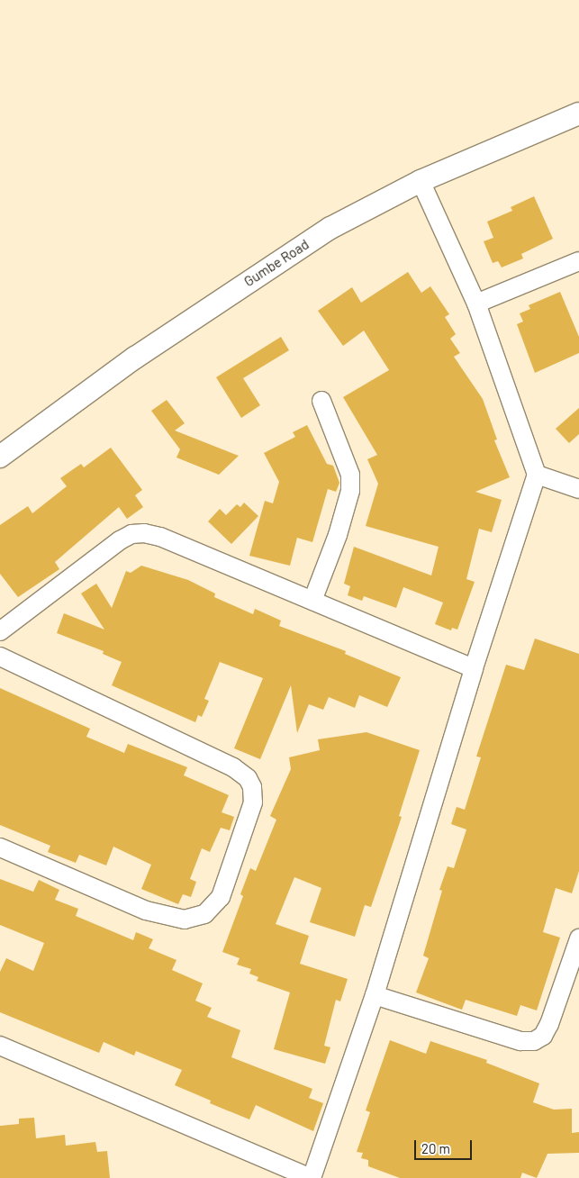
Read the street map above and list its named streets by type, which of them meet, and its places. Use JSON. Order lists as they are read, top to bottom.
{
  "streets": {
    "street": ["Gumbe Road"]
  },
  "scale_bar": "20 m"
}
